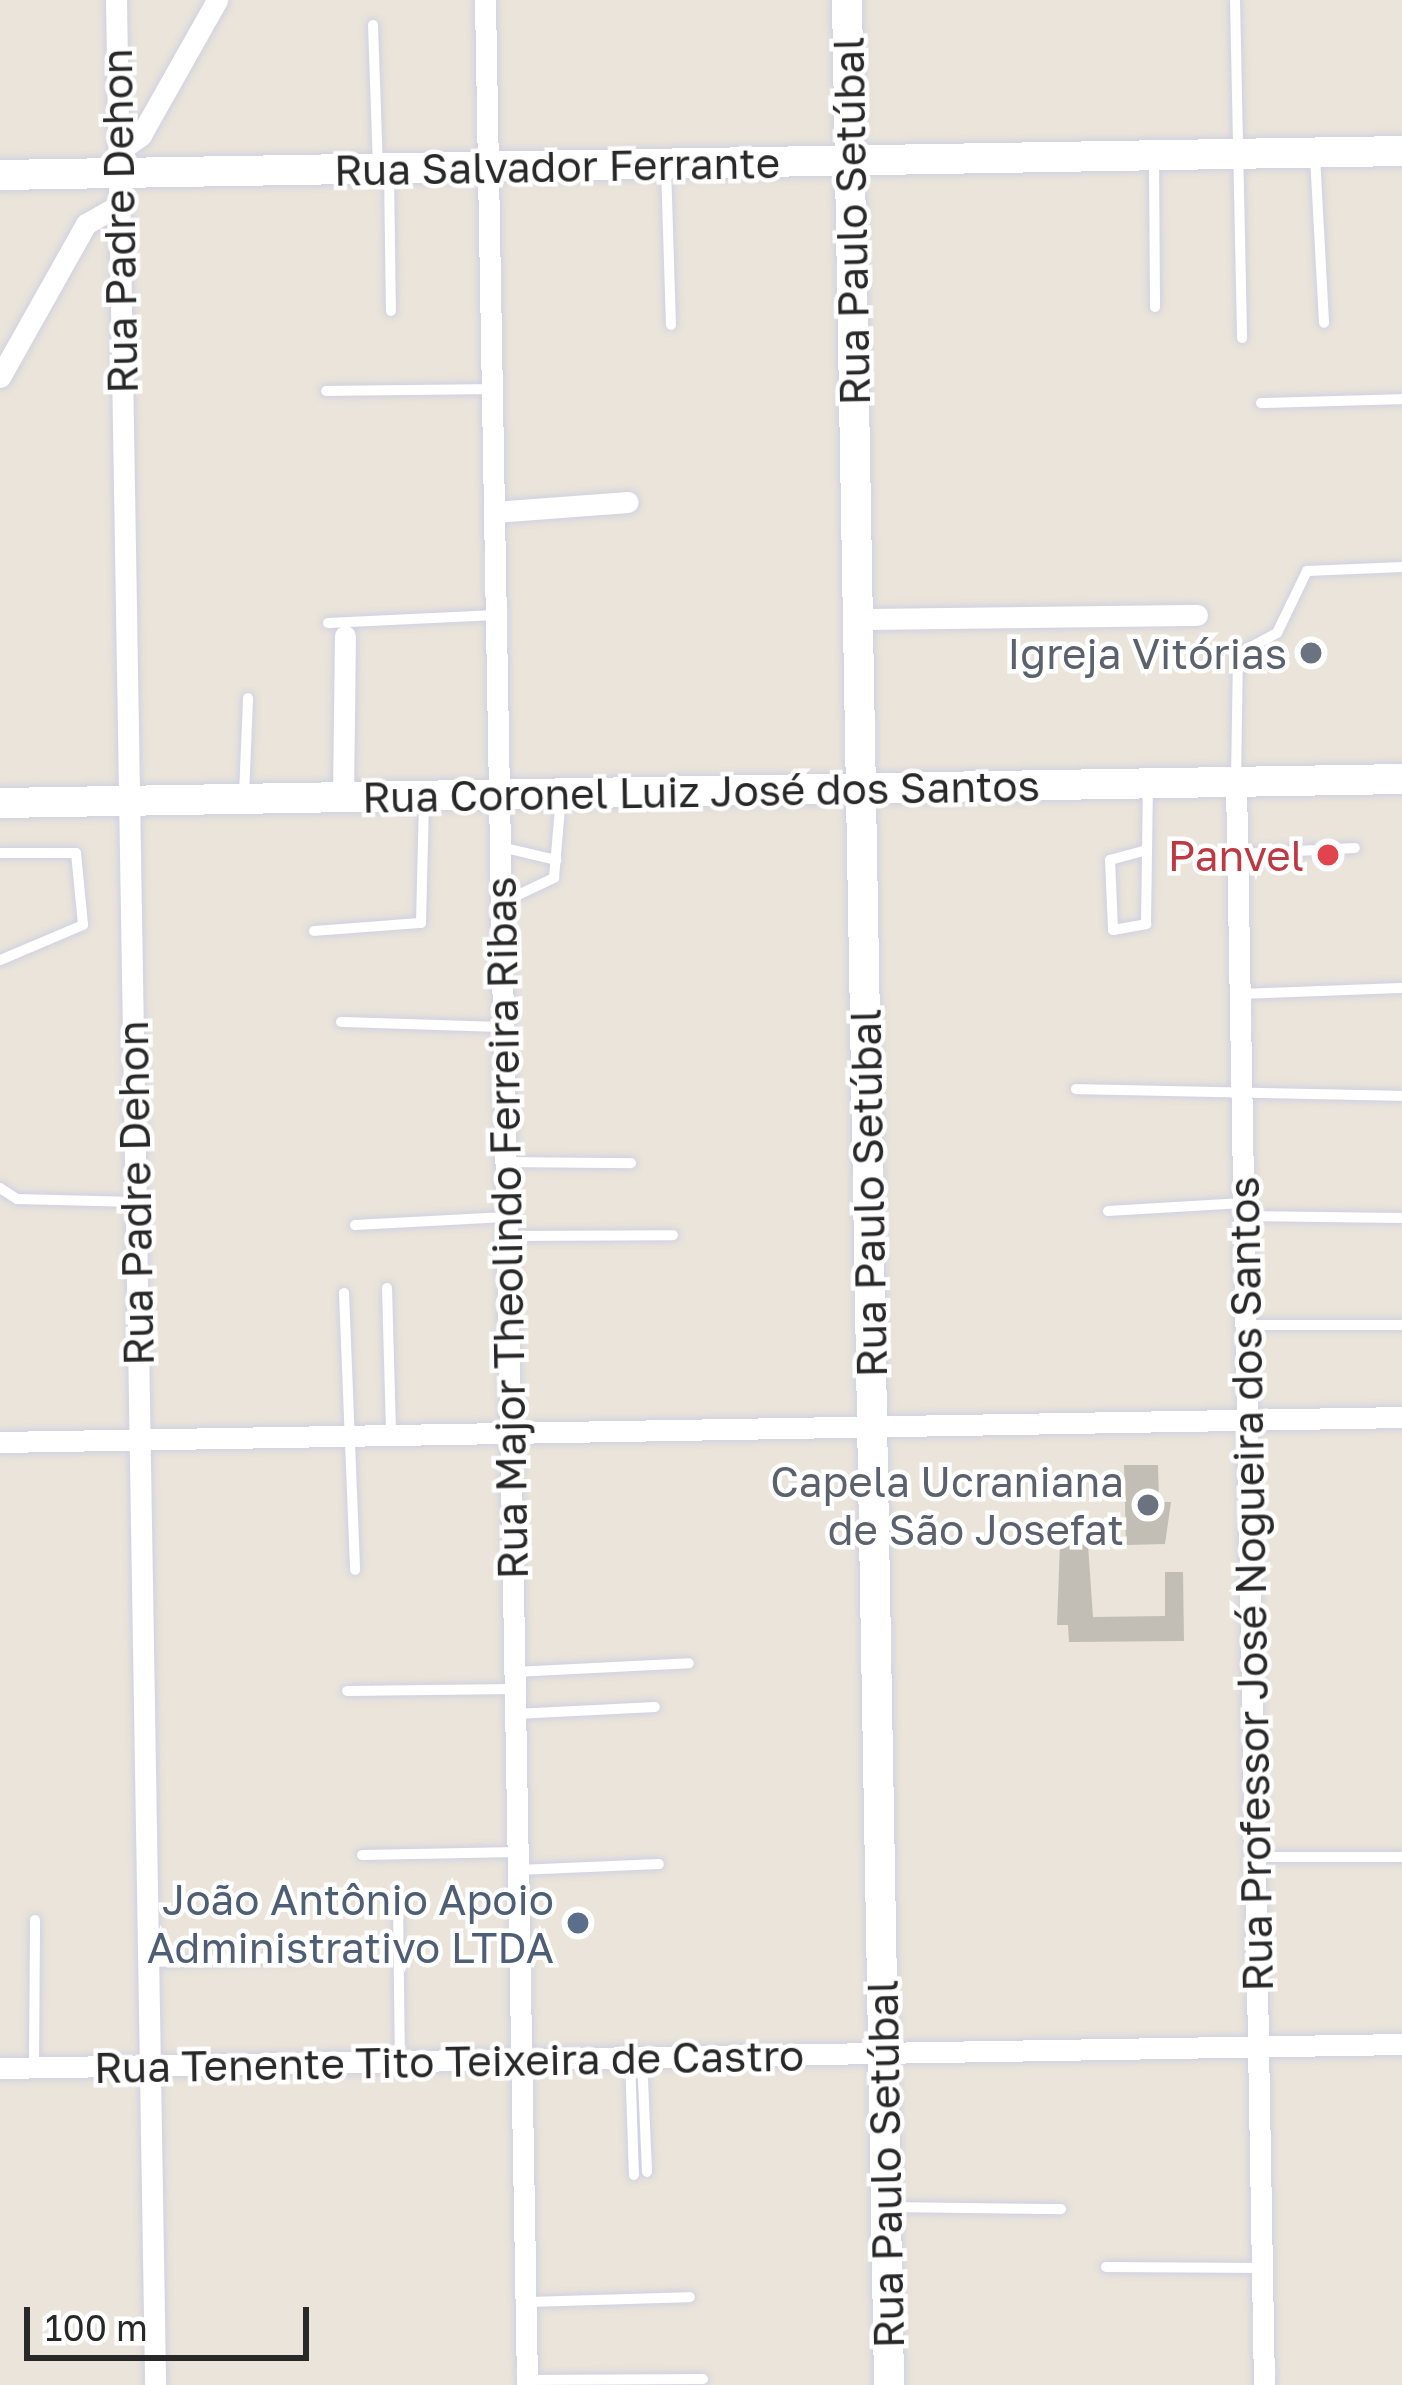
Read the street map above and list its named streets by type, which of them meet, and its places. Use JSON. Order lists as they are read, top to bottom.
{
  "streets": {
    "main road": ["Rua Salvador Ferrante", "Rua Paulo Setúbal", "Rua Coronel Luiz José dos Santos"],
    "street": [
      "Rua Padre Dehon",
      "Rua Major Theolindo Ferreira Ribas",
      "Rua Professor José Nogueira dos Santos",
      "Rua Tenente Tito Teixeira de Castro"
    ]
  },
  "crossings": [
    ["Rua Salvador Ferrante", "Rua Padre Dehon"],
    ["Rua Salvador Ferrante", "Rua Paulo Setúbal"],
    ["Rua Salvador Ferrante", "Rua Major Theolindo Ferreira Ribas"],
    ["Rua Padre Dehon", "Rua Coronel Luiz José dos Santos"],
    ["Rua Padre Dehon", "Rua Tenente Tito Teixeira de Castro"],
    ["Rua Paulo Setúbal", "Rua Coronel Luiz José dos Santos"],
    ["Rua Paulo Setúbal", "Rua Tenente Tito Teixeira de Castro"],
    ["Rua Coronel Luiz José dos Santos", "Rua Major Theolindo Ferreira Ribas"],
    ["Rua Coronel Luiz José dos Santos", "Rua Professor José Nogueira dos Santos"],
    ["Rua Major Theolindo Ferreira Ribas", "Rua Tenente Tito Teixeira de Castro"],
    ["Rua Professor José Nogueira dos Santos", "Rua Tenente Tito Teixeira de Castro"]
  ],
  "places": [
    "Igreja Vitórias",
    "Panvel",
    "Capela Ucraniana de São Josefat",
    "João Antônio Apoio Administrativo LTDA"
  ],
  "scale_bar": "100 m"
}
